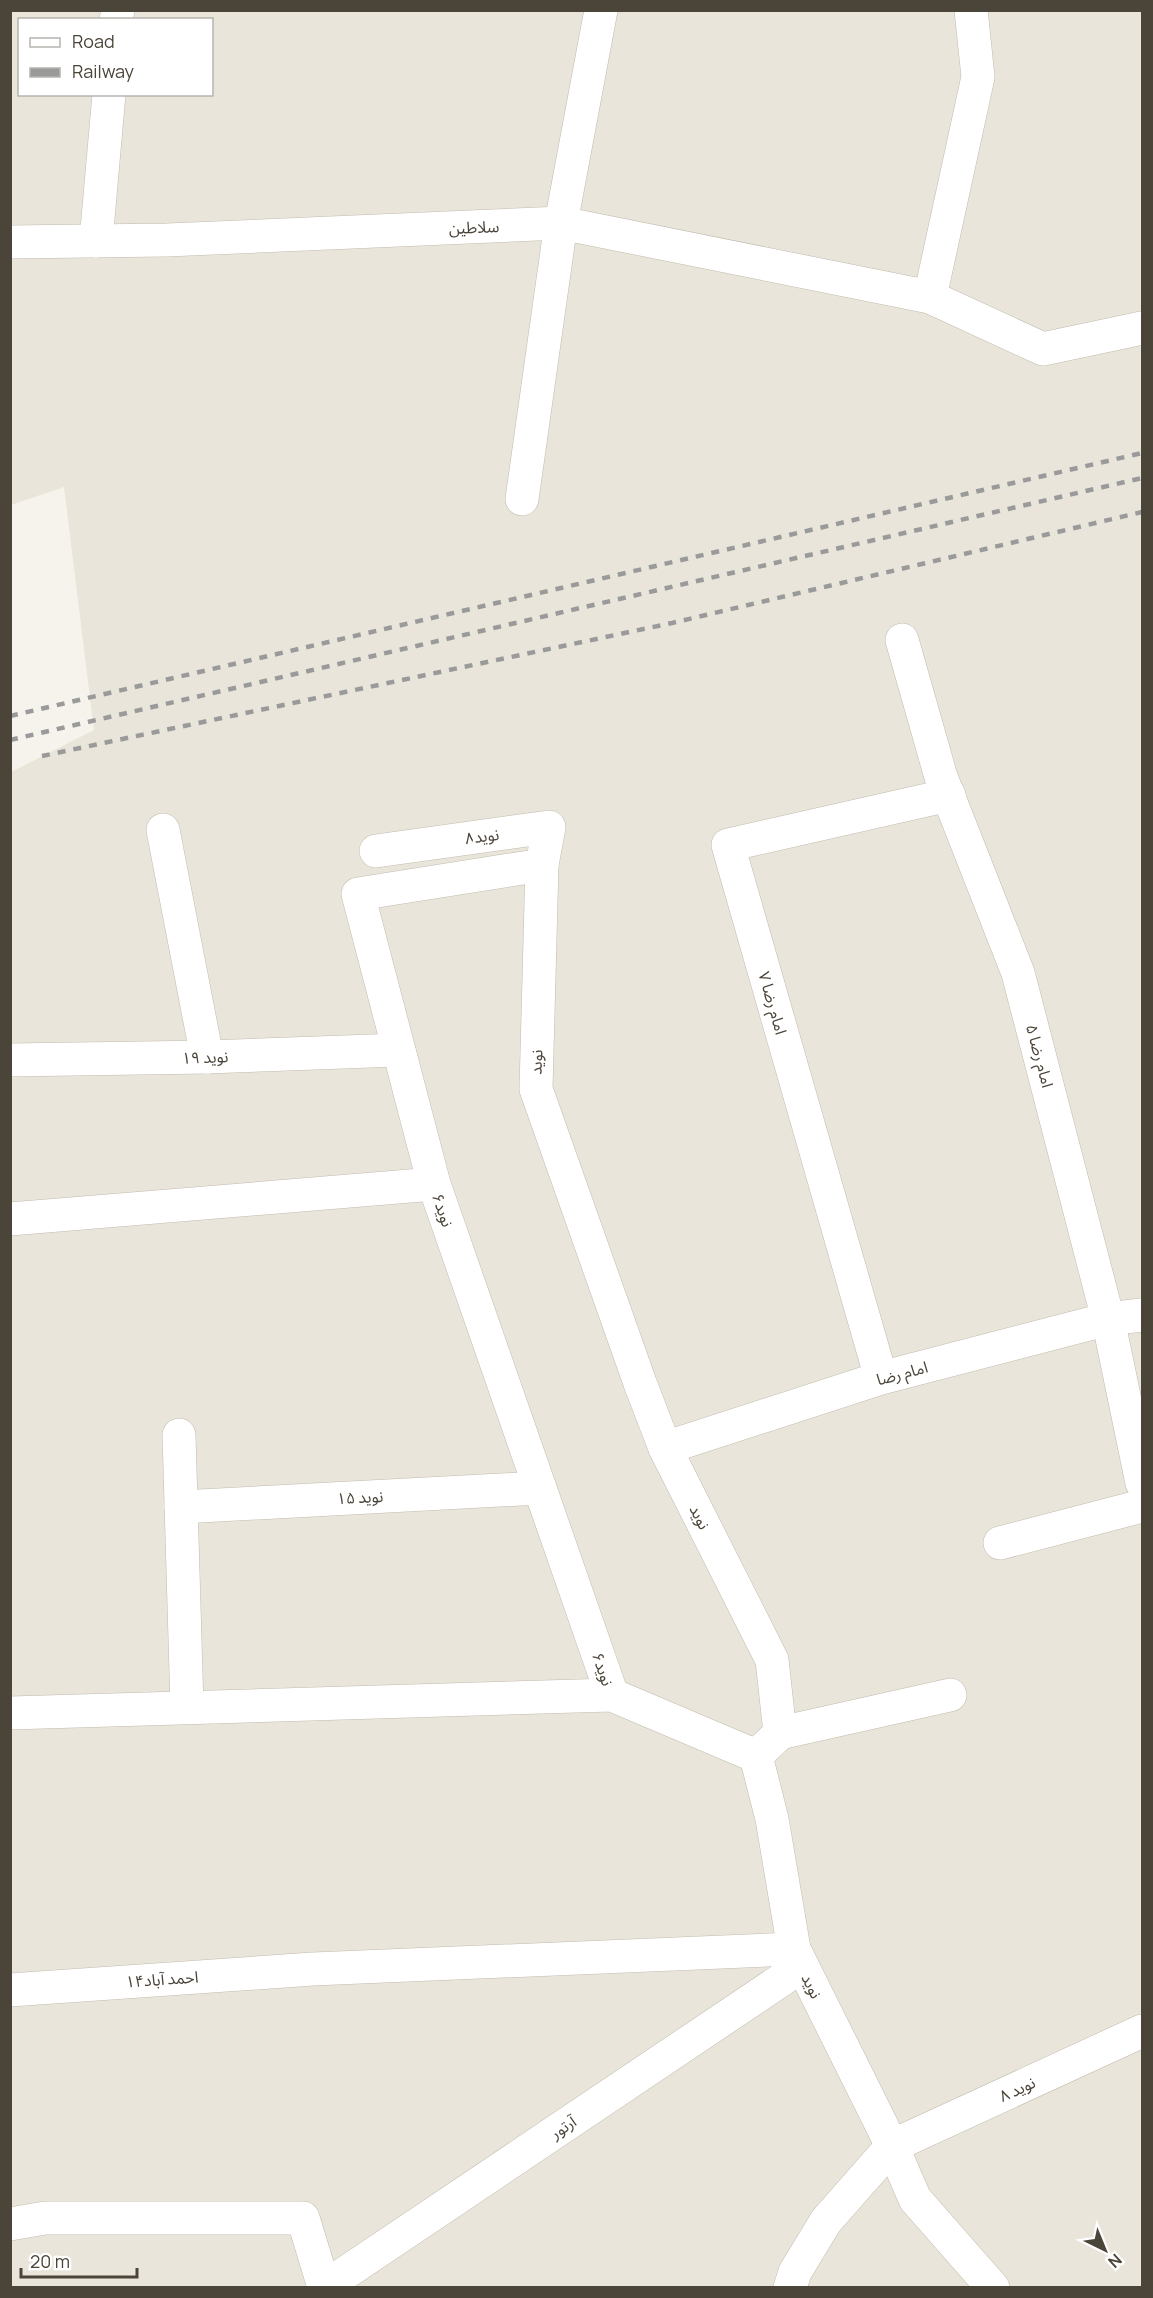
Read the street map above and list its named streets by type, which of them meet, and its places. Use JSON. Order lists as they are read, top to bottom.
{
  "streets": {
    "street": [
      "سلاطین",
      "نوید۸",
      "امام رضا ۷",
      "امام رضا ۵",
      "نوید ۱۹",
      "نوید",
      "نوید۶",
      "امام رضا",
      "نوید ۱۵",
      "احمد آباد۱۴",
      "نوید ۸",
      "آرتور"
    ]
  },
  "crossings": [
    ["نوید۸", "نوید"],
    ["نوید۸", "نوید۶"],
    ["امام رضا ۷", "امام رضا ۵"],
    ["امام رضا ۷", "امام رضا"],
    ["امام رضا ۵", "امام رضا"],
    ["نوید ۱۹", "نوید۶"],
    ["نوید", "نوید۶"],
    ["نوید", "امام رضا"],
    ["نوید", "احمد آباد۱۴"],
    ["نوید", "نوید ۸"],
    ["نوید", "آرتور"],
    ["نوید۶", "نوید ۱۵"],
    ["احمد آباد۱۴", "آرتور"]
  ],
  "legend": ["Road", "Railway"],
  "scale_bar": "20 m",
  "north": "bottom right"
}
